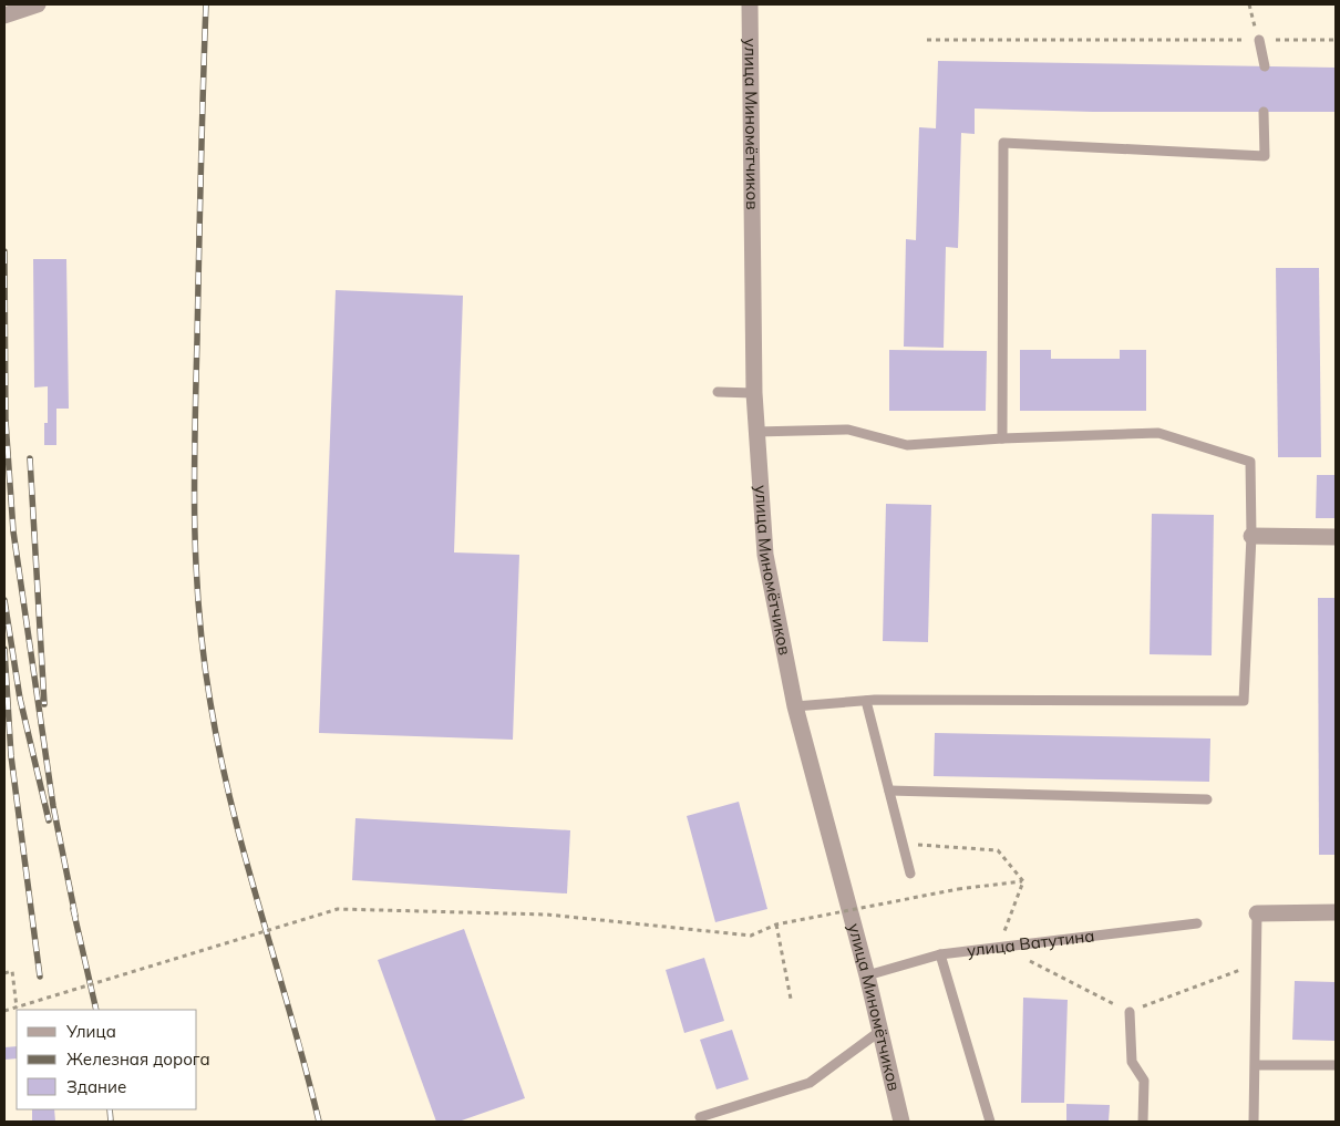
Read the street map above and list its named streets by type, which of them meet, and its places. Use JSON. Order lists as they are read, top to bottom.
{
  "streets": {
    "street": ["улица Миномётчиков"],
    "lane": ["улица Ватутина"]
  },
  "crossings": [
    ["улица Миномётчиков", "улица Ватутина"]
  ],
  "legend": ["Улица", "Железная дорога", "Здание"]
}
